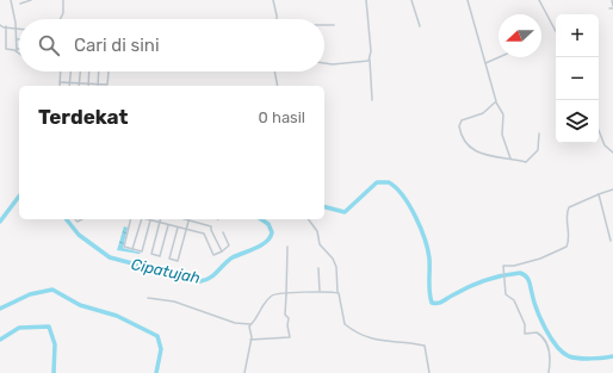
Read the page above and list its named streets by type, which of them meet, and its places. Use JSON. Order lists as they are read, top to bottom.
{
  "water": ["Cipatujah"],
  "north": "left",
  "page": {
    "map_buttons": ["+", "−"],
    "search": "Cari di sini",
    "heading": ["Terdekat", "0 hasil"]
  }
}
